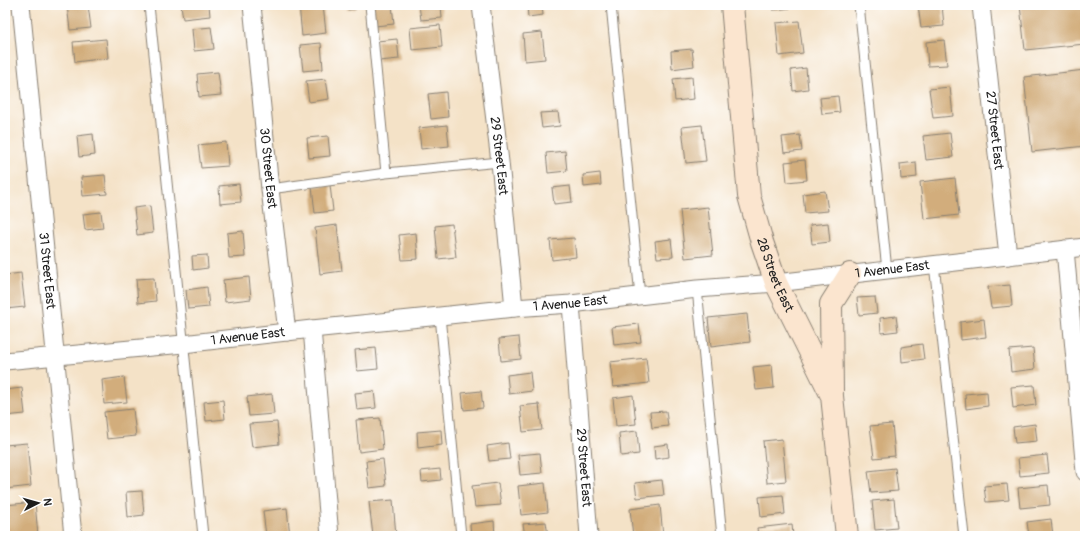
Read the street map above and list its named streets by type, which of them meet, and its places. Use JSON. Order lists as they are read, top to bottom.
{
  "streets": {
    "street": [
      "27 Street East",
      "29 Street East",
      "30 Street East",
      "1 Avenue East",
      "31 Street East",
      "28 Street East"
    ]
  },
  "crossings": [
    ["27 Street East", "1 Avenue East"],
    ["29 Street East", "1 Avenue East"],
    ["30 Street East", "1 Avenue East"],
    ["1 Avenue East", "31 Street East"],
    ["1 Avenue East", "28 Street East"]
  ],
  "north": "right"
}
